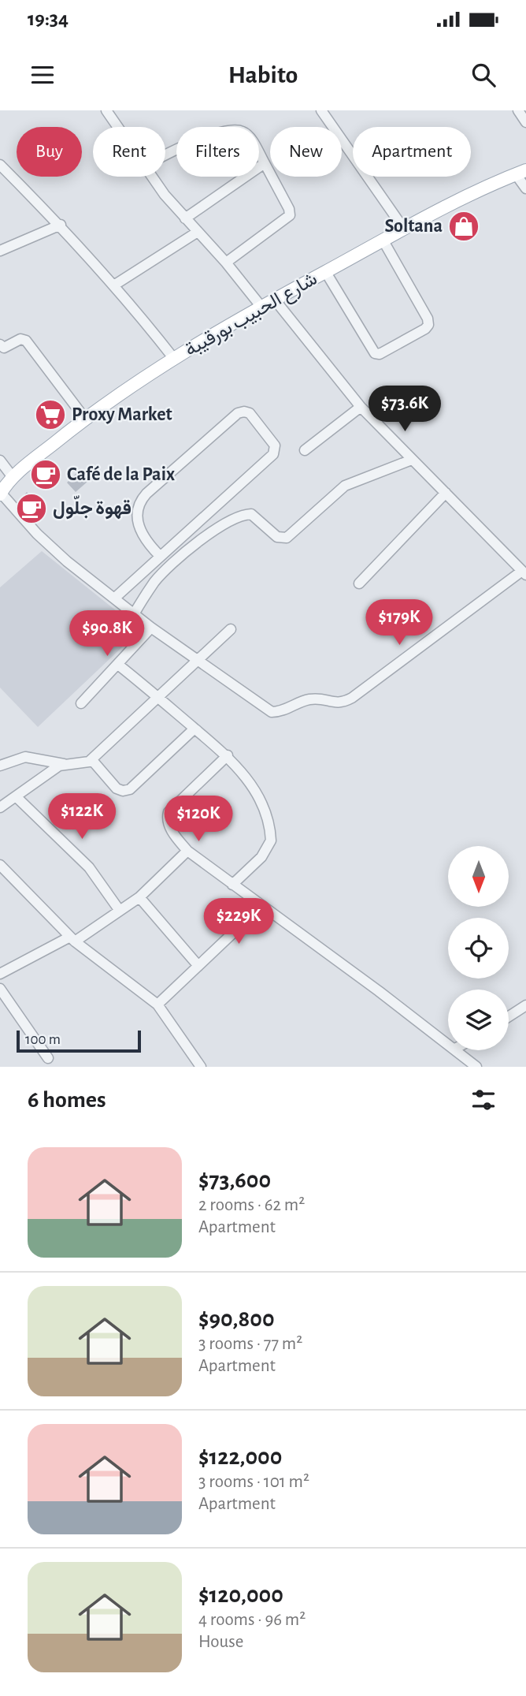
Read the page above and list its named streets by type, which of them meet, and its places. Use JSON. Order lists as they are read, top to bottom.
{
  "streets": {
    "main road": ["شارع الحبيب بورقيبة"]
  },
  "places": {
    "shop": ["Soltana"],
    "supermarket": ["Proxy Market"],
    "cafe": ["Café de la Paix", "قهوة جلّول"]
  },
  "scale_bar": "100 m",
  "north": "bottom",
  "page": {
    "status": "19:34",
    "header": "Habito",
    "chip": [
      "Buy",
      "Rent",
      "Filters",
      "New",
      "Apartment"
    ],
    "price": [
      "$73.6K",
      "$179K",
      "$90.8K",
      "$122K",
      "$120K",
      "$229K"
    ],
    "scale": "100 m",
    "heading": "6 homes",
    "list": [
      {
        "name": "$73,600",
        "note": "2 rooms · 62 m² · Apartment"
      },
      {
        "name": "$90,800",
        "note": "3 rooms · 77 m² · Apartment"
      },
      {
        "name": "$122,000",
        "note": "3 rooms · 101 m² · Apartment"
      },
      {
        "name": "$120,000",
        "note": "4 rooms · 96 m² · House"
      }
    ]
  }
}
